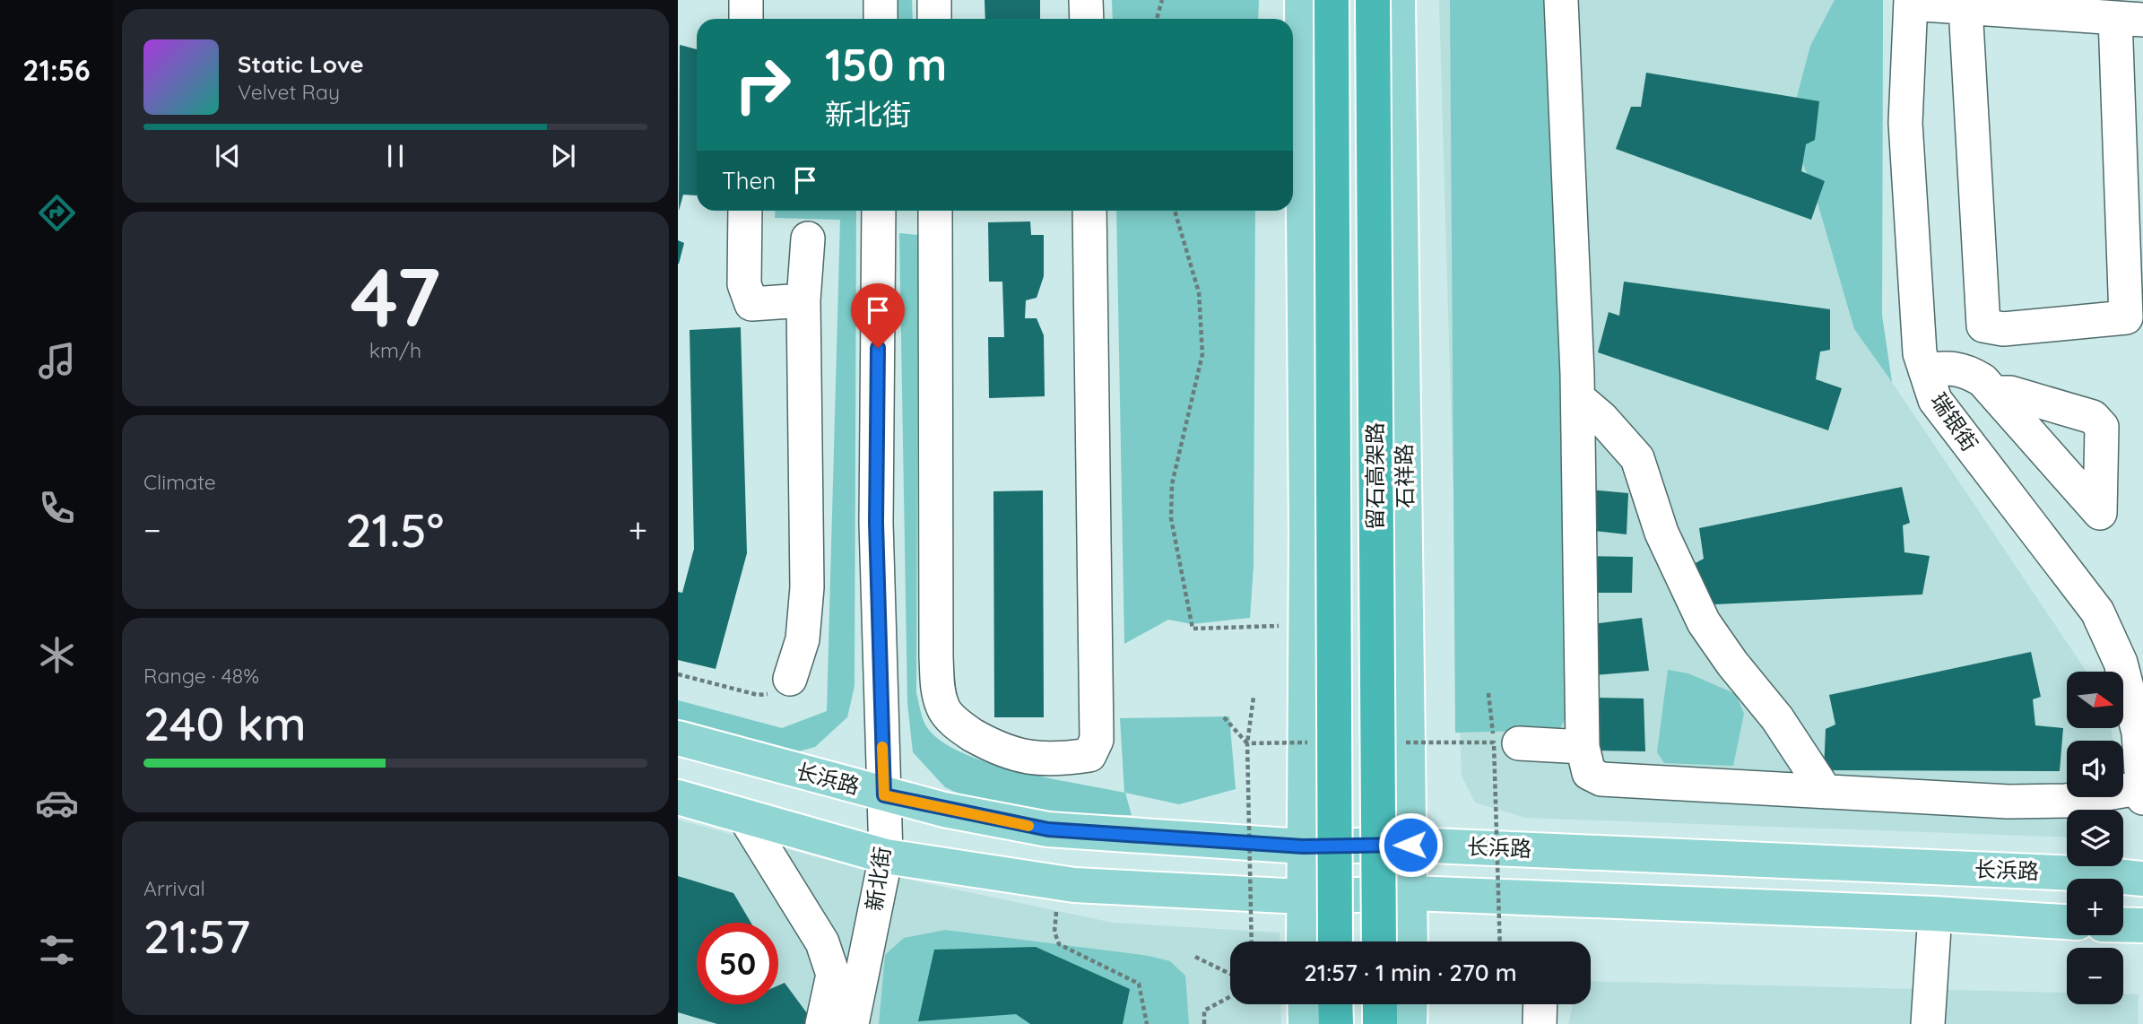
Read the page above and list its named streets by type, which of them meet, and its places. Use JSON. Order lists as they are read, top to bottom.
{
  "streets": {
    "highway": ["留石高架路"],
    "main road": ["石祥路", "长浜路"],
    "street": ["瑞银街", "新北街"]
  },
  "crossings": [
    ["石祥路", "长浜路"],
    ["长浜路", "新北街"]
  ],
  "north": "right",
  "page": {
    "tabs": "21:56",
    "turn": ["150 m", "新北街"],
    "song": ["Static Love", "Velvet Ray"],
    "then": "Then",
    "tile": [
      ["47", "km/h"],
      "Climate",
      ["Range · 48%", "240 km"],
      ["Arrival", "21:57"]
    ],
    "heat": ["−", "21.5°", "+"],
    "map_buttons": ["+", "−"],
    "limit": "50",
    "trip": "21:57 · 1 min · 270 m"
  }
}
